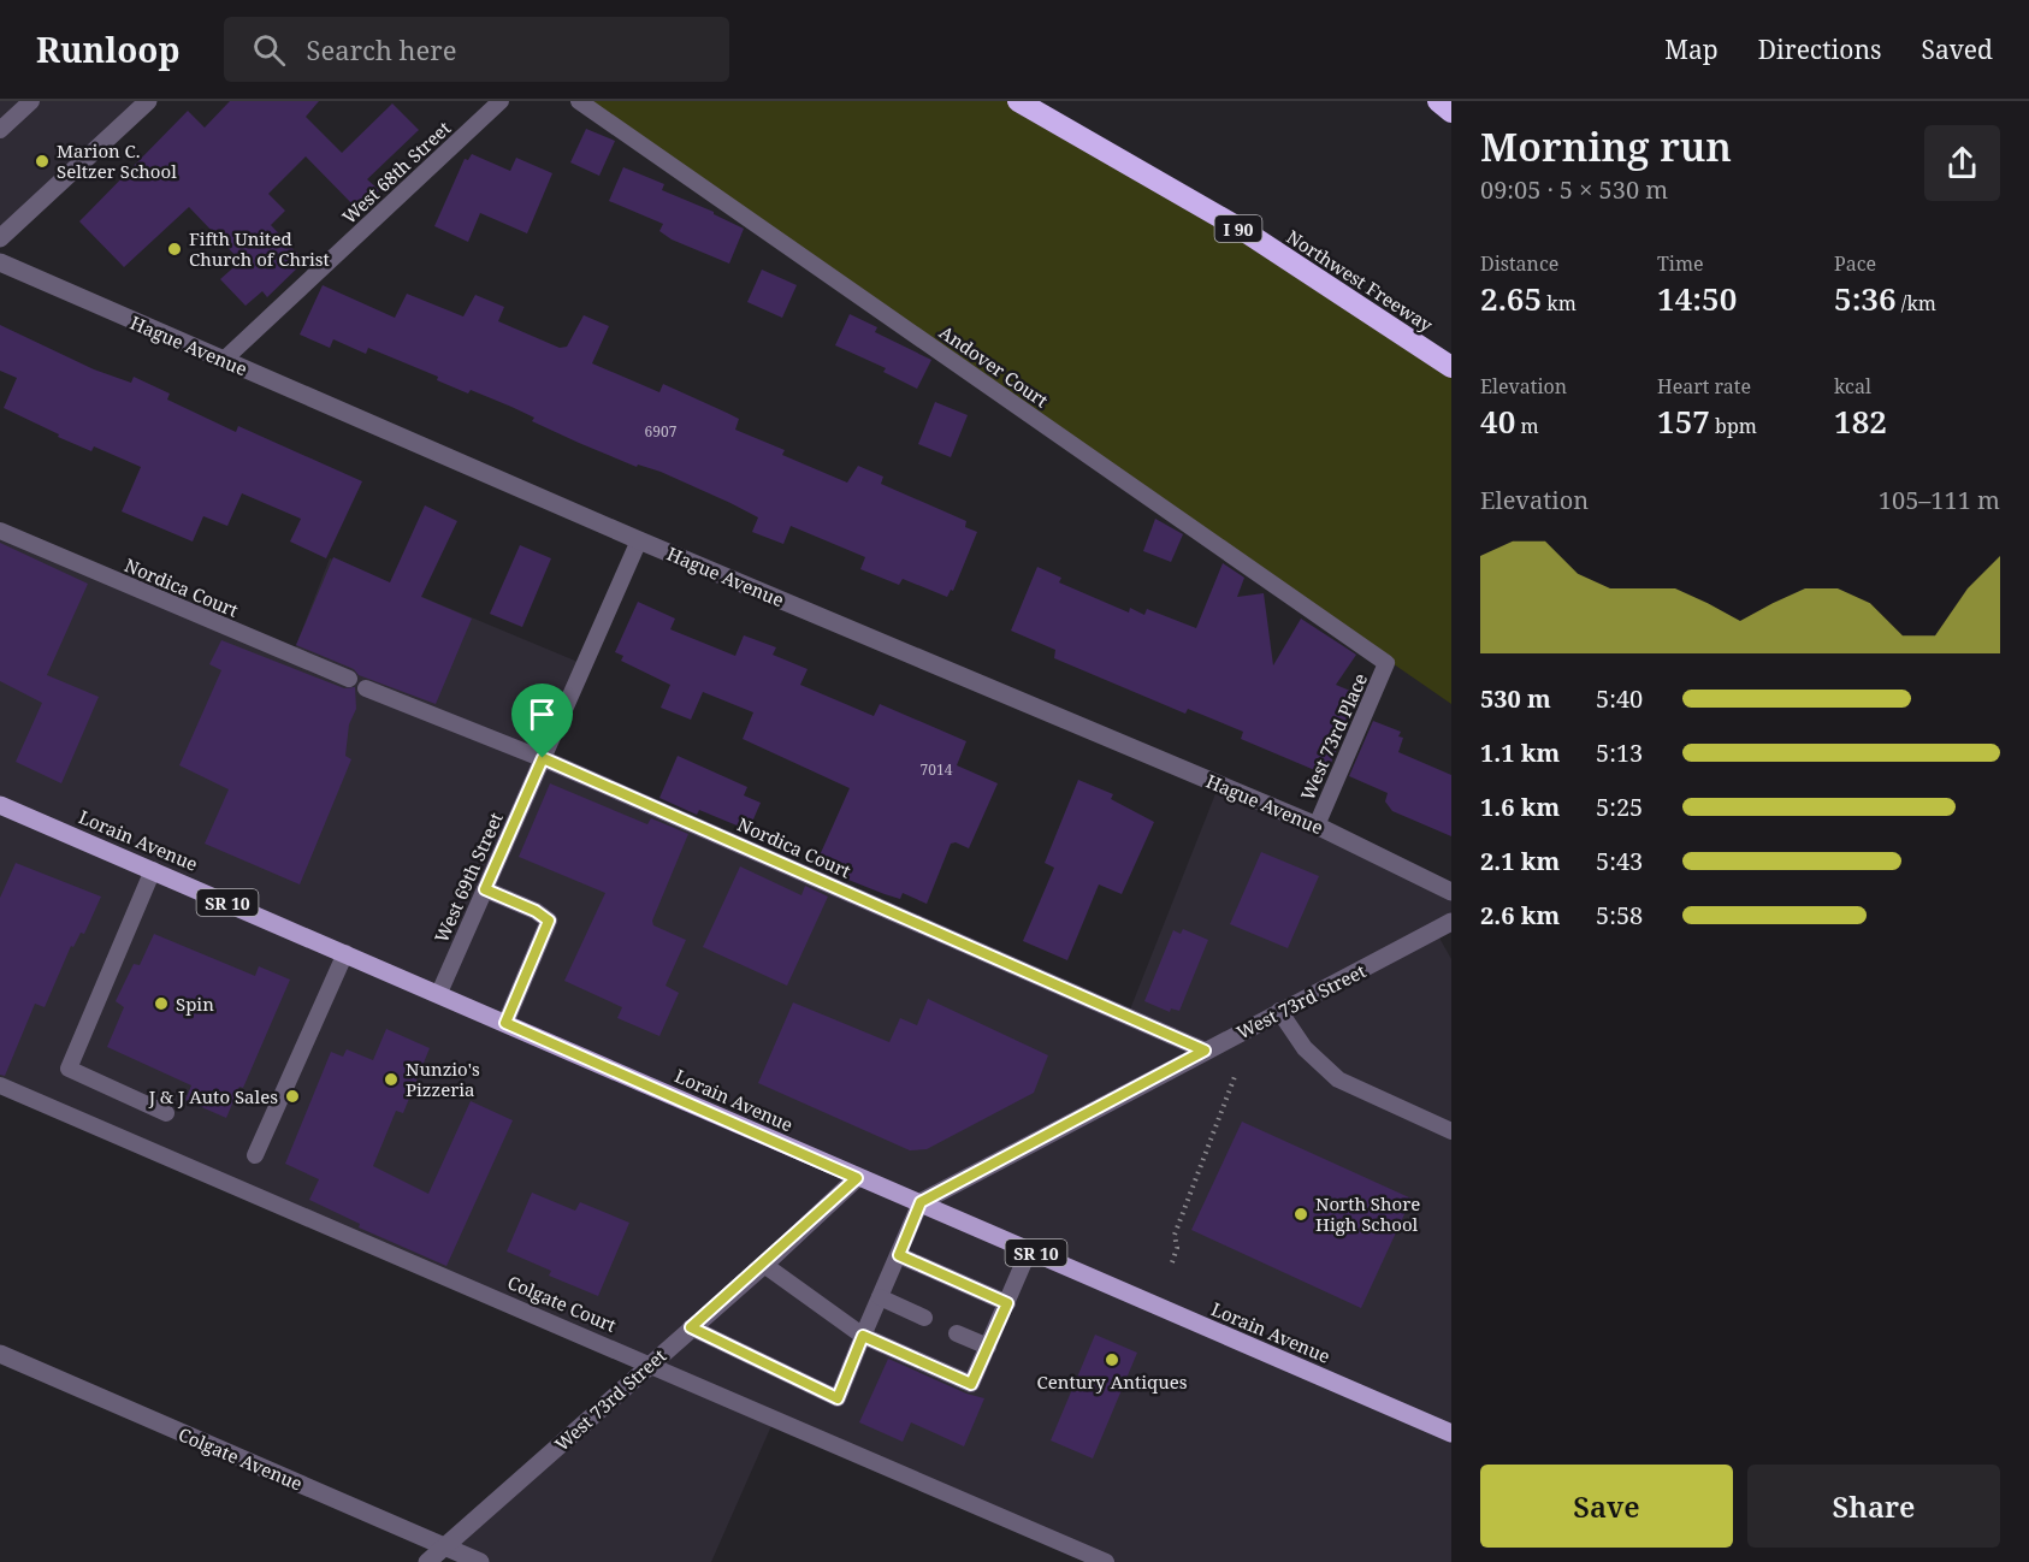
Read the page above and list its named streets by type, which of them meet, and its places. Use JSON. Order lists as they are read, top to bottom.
{
  "streets": {
    "highway": ["I 90", "Northwest Freeway"],
    "main road": ["Lorain Avenue", "SR 10"],
    "street": ["Hague Avenue", "West 73rd Street", "Colgate Avenue"],
    "lane": [
      "West 68th Street",
      "Andover Court",
      "Nordica Court",
      "West 73rd Place",
      "West 69th Street",
      "Colgate Court"
    ]
  },
  "crossings": [
    ["West 68th Street", "Hague Avenue"],
    ["Hague Avenue", "West 73rd Place"],
    ["Hague Avenue", "West 69th Street"],
    ["Andover Court", "West 73rd Place"],
    ["Nordica Court", "West 69th Street"],
    ["Nordica Court", "West 73rd Street"],
    ["Lorain Avenue", "West 69th Street"],
    ["Lorain Avenue", "West 73rd Street"],
    ["West 73rd Street", "Colgate Court"],
    ["West 73rd Street", "Colgate Avenue"]
  ],
  "places": [
    "Marion C. Seltzer School",
    "Fifth United Church of Christ",
    "Spin",
    "Nunzio's Pizzeria",
    "J & J Auto Sales",
    "North Shore High School",
    "Century Antiques"
  ],
  "house_numbers": ["6907", "7014"],
  "page": {
    "header": "Runloop",
    "search": "Search here",
    "nav": ["Map", "Directions", "Saved"],
    "heading": ["Morning run", "09:05 · 5 × 530 m"],
    "stats": [
      ["Distance", "2.65 km"],
      ["Time", "14:50"],
      ["Pace", "5:36 /km"],
      ["Elevation", "40 m"],
      ["Heart rate", "157 bpm"],
      ["kcal", "182"]
    ],
    "chart": ["Elevation", "105–111 m"],
    "list": [
      {
        "name": "530 m",
        "note": "5:40"
      },
      {
        "name": "1.1 km",
        "note": "5:13"
      },
      {
        "name": "1.6 km",
        "note": "5:25"
      },
      {
        "name": "2.1 km",
        "note": "5:43"
      },
      {
        "name": "2.6 km",
        "note": "5:58"
      }
    ],
    "buttons": ["Save", "Share"]
  }
}
